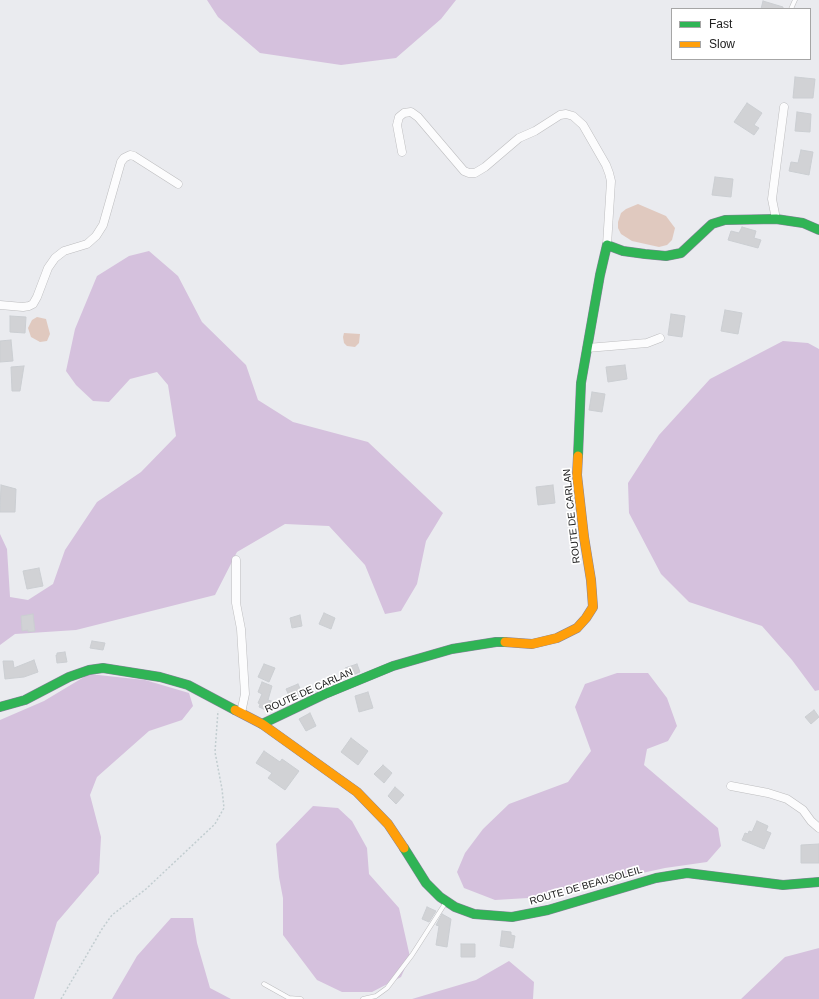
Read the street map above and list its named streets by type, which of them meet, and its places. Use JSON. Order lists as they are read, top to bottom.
{
  "streets": {
    "street": ["ROUTE DE CARLAN", "ROUTE DE BEAUSOLEIL"]
  },
  "crossings": [
    ["ROUTE DE CARLAN", "ROUTE DE BEAUSOLEIL"]
  ],
  "legend": ["Fast", "Slow"]
}
